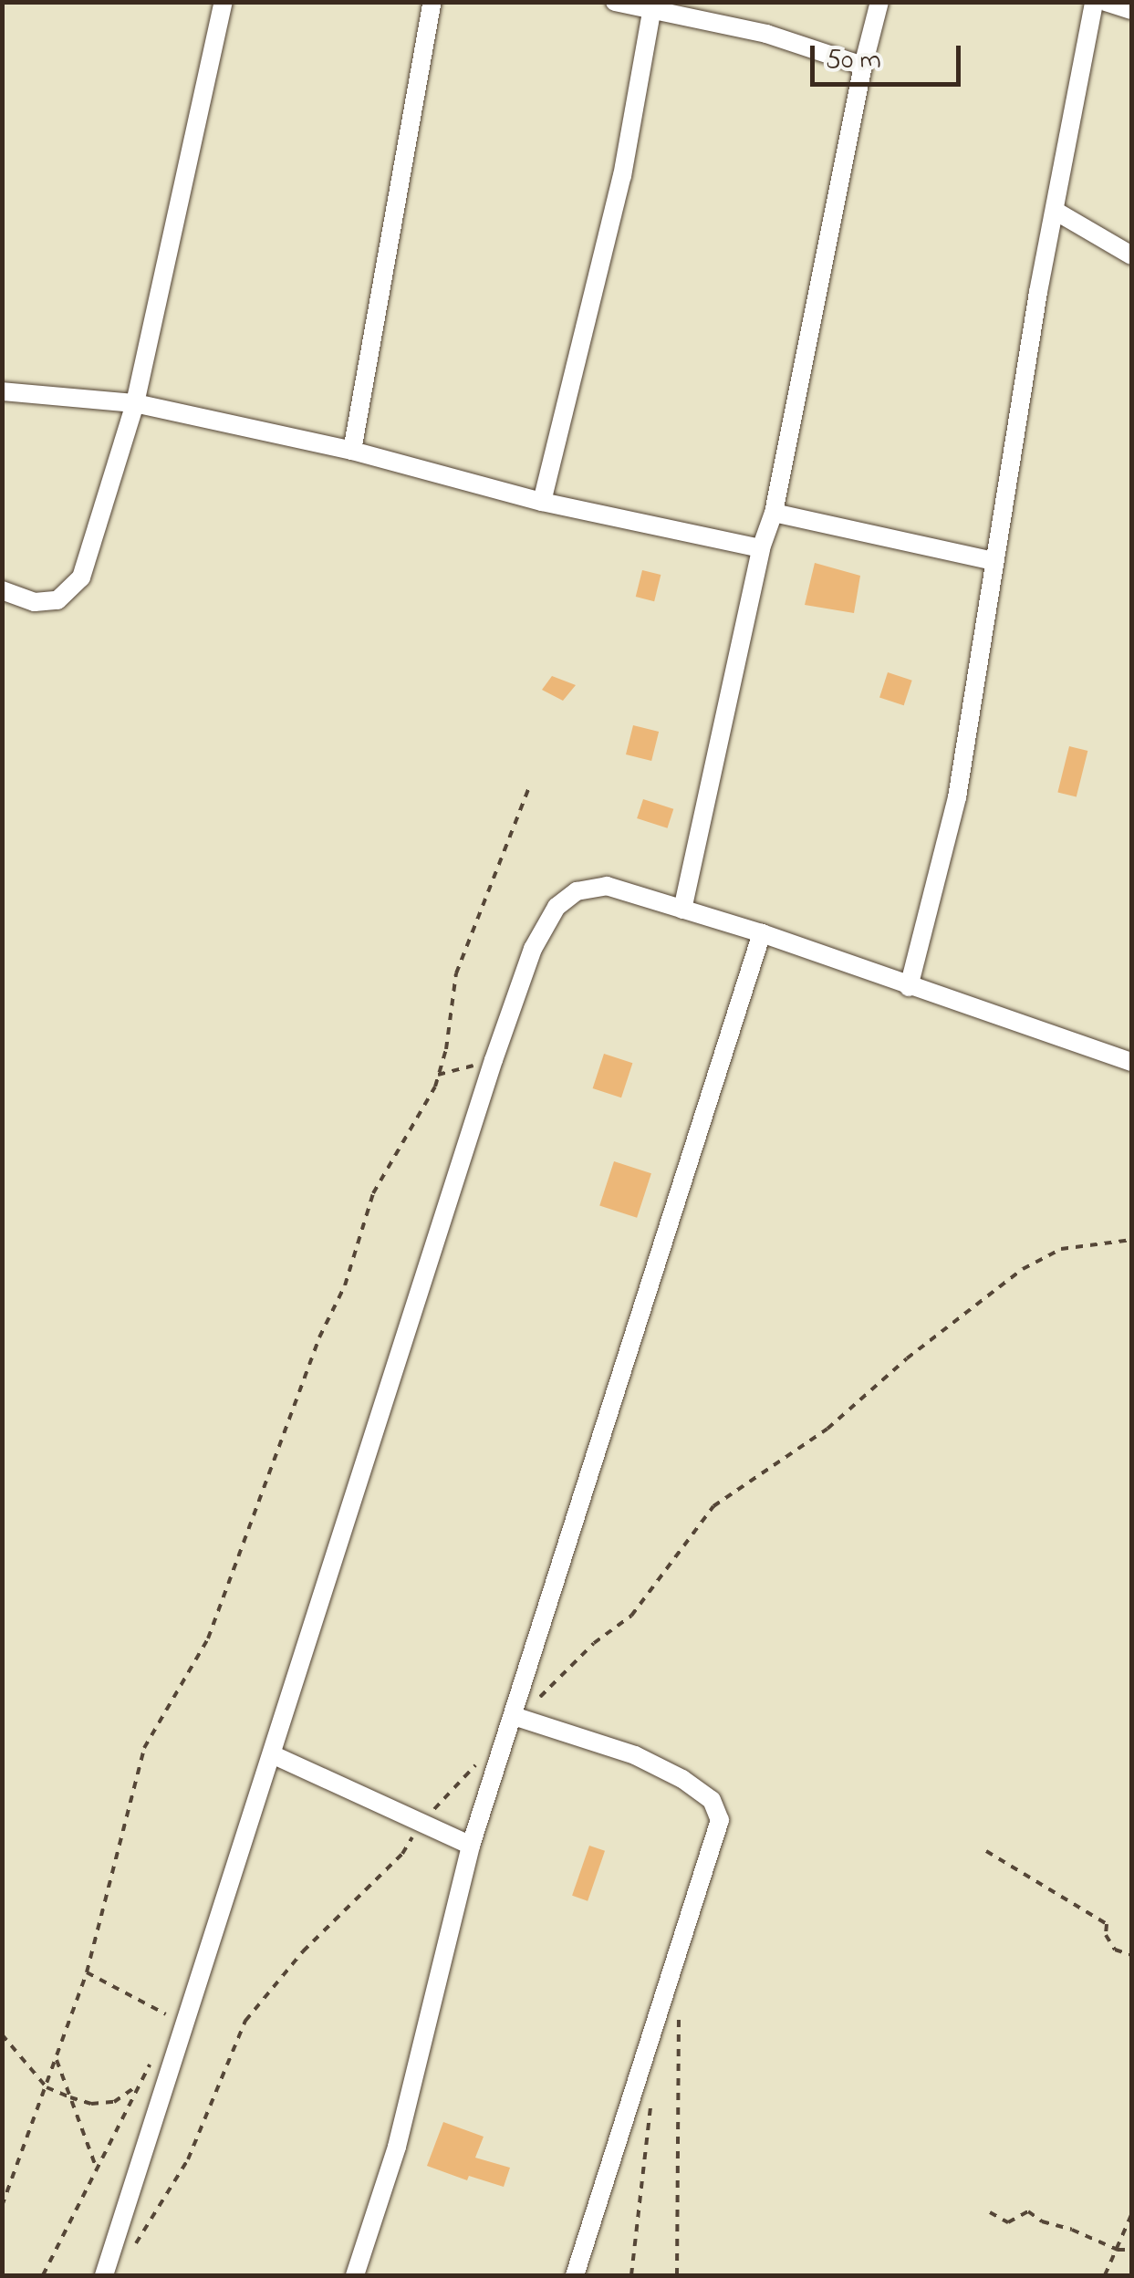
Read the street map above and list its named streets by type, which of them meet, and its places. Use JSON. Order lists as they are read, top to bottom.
{
  "scale_bar": "50 m"
}
